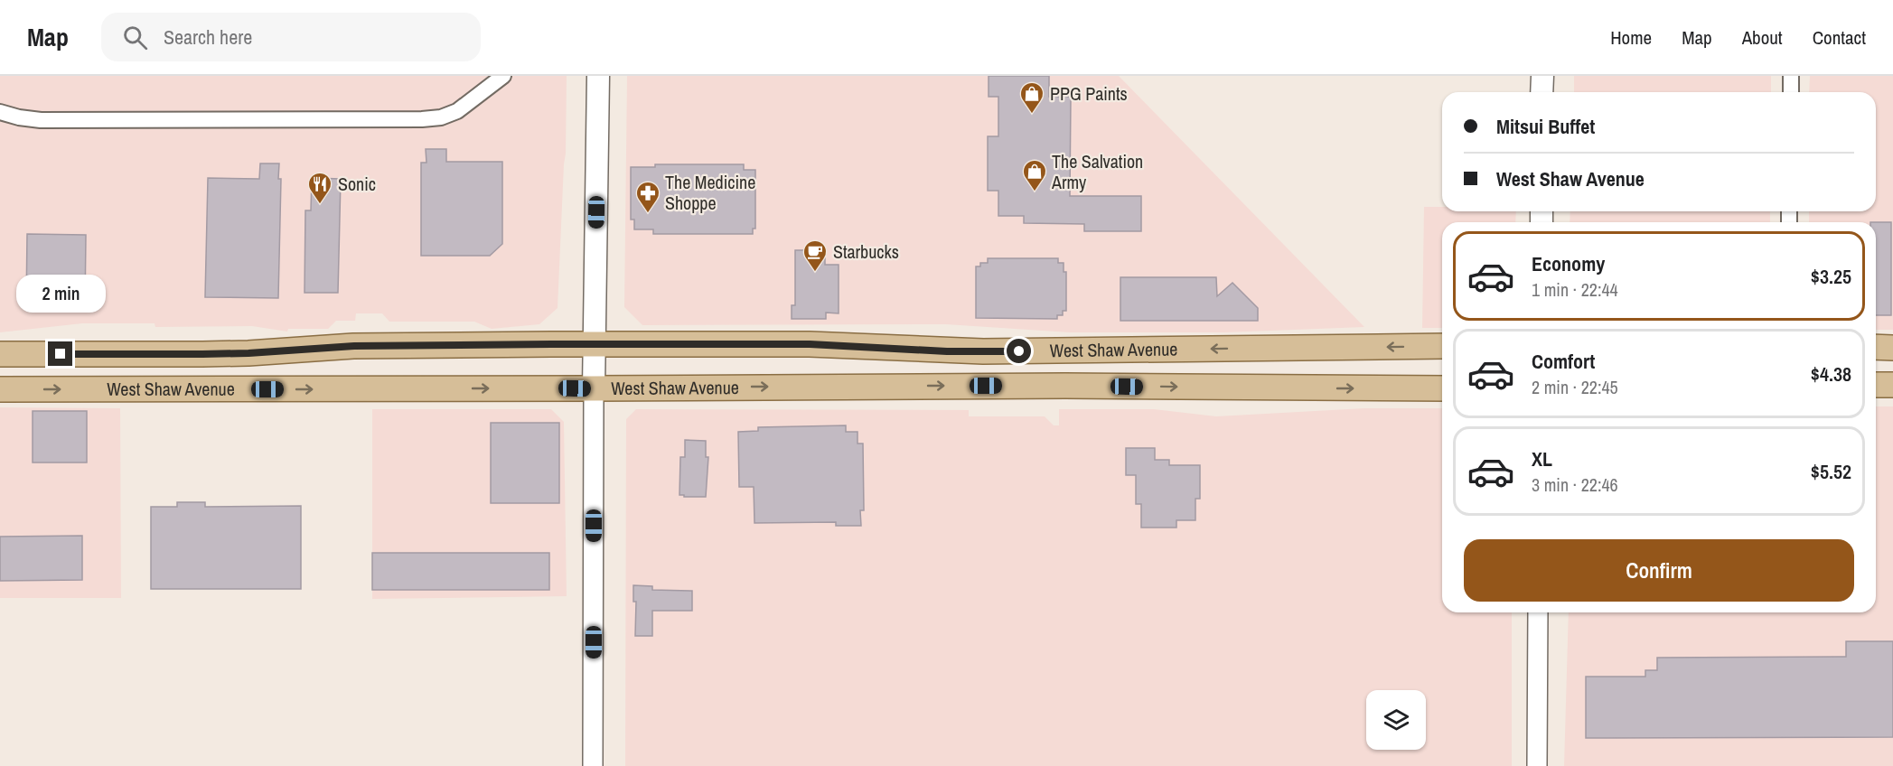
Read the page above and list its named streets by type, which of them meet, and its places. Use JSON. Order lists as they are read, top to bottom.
{
  "streets": {
    "main road": ["West Shaw Avenue"]
  },
  "places": {
    "shop": ["PPG Paints", "The Salvation Army"],
    "restaurant": ["Sonic"],
    "pharmacy": ["The Medicine Shoppe"],
    "cafe": ["Starbucks"]
  },
  "page": {
    "header": "Map",
    "search": "Search here",
    "nav": [
      "Home",
      "Map",
      "About",
      "Contact"
    ],
    "banner": ["Mitsui Buffet", "West Shaw Avenue"],
    "list": [
      {
        "name": "Economy",
        "note": "1 min · 22:44",
        "value": "$3.25"
      },
      {
        "name": "Comfort",
        "note": "2 min · 22:45",
        "value": "$4.38"
      },
      {
        "name": "XL",
        "note": "3 min · 22:46",
        "value": "$5.52"
      }
    ],
    "bubble": "2 min",
    "buttons": "Confirm"
  }
}
